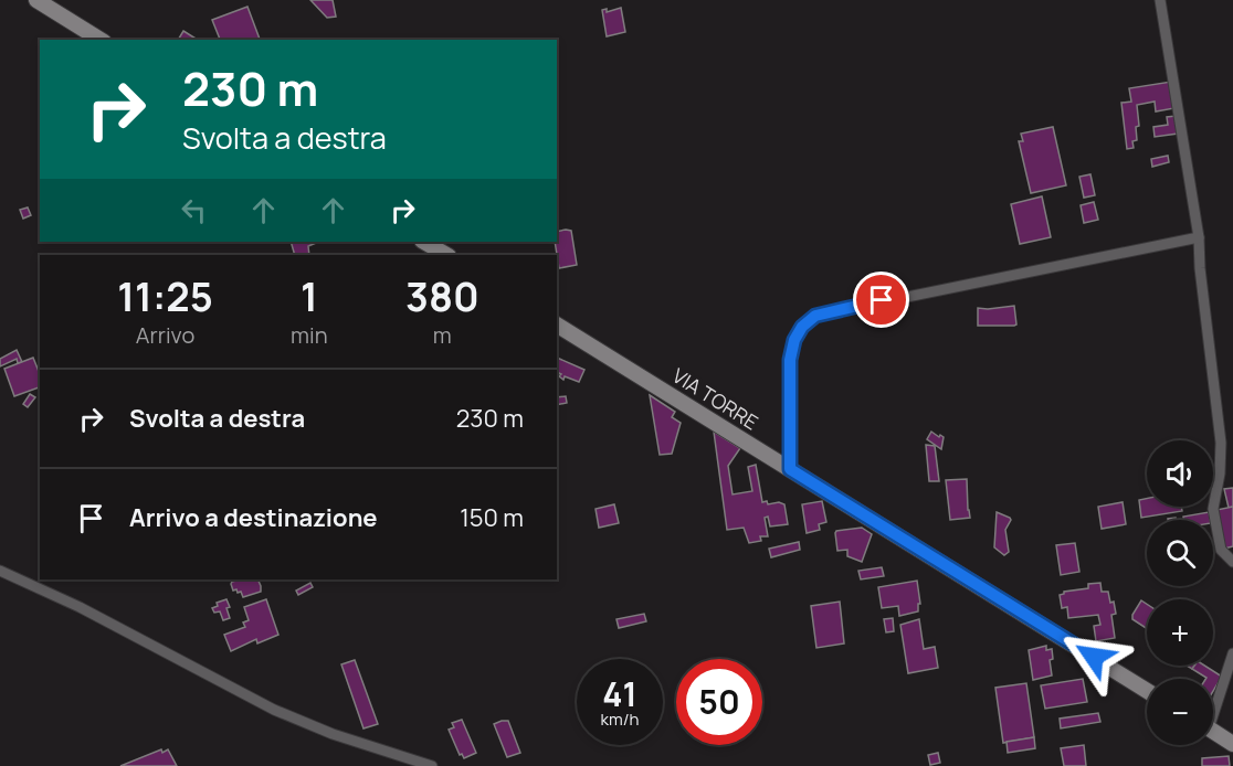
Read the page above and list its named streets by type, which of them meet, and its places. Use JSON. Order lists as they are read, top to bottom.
{
  "streets": {
    "main road": ["VIA TORRE"]
  },
  "page": {
    "turn": ["230 m", "Svolta a destra"],
    "eta": [
      "11:25",
      "Arrivo",
      "1",
      "min",
      "380",
      "m"
    ],
    "list": [
      {
        "name": "Svolta a destra",
        "value": "230 m"
      },
      {
        "name": "Arrivo a destinazione",
        "value": "150 m"
      }
    ],
    "map_buttons": ["+", "−"],
    "speed": "41 km/h",
    "limit": "50"
  }
}
